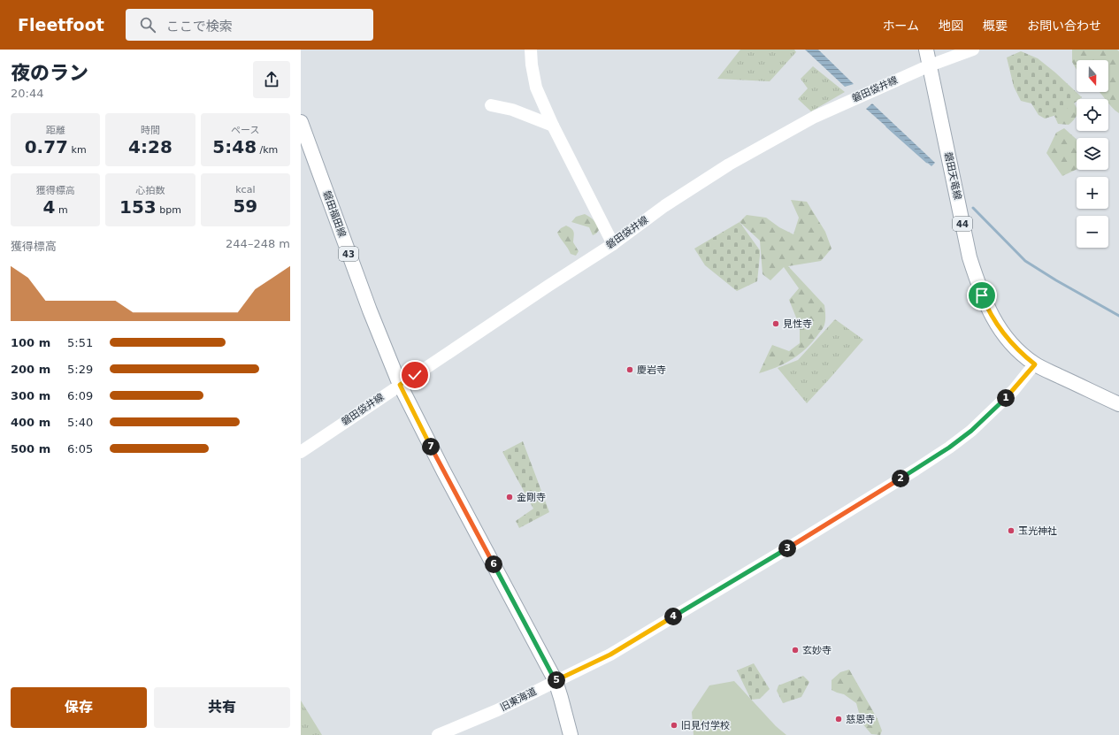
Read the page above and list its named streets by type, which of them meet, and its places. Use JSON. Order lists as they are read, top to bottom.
{
  "streets": {
    "main road": [
      "磐田天竜線",
      "磐田福田線",
      "44",
      "43"
    ],
    "street": ["磐田袋井線", "旧東海道"]
  },
  "crossings": [
    ["磐田袋井線", "磐田天竜線"],
    ["磐田袋井線", "磐田福田線"],
    ["磐田天竜線", "旧東海道"],
    ["磐田福田線", "旧東海道"]
  ],
  "places": [
    "見性寺",
    "慶岩寺",
    "金剛寺",
    "玉光神社",
    "玄妙寺",
    "慈恩寺",
    "旧見付学校"
  ],
  "north": "bottom",
  "page": {
    "header": "Fleetfoot",
    "search": "ここで検索",
    "nav": [
      "ホーム",
      "地図",
      "概要",
      "お問い合わせ"
    ],
    "heading": ["夜のラン", "20:44"],
    "map_buttons": ["+", "−"],
    "stats": [
      ["距離", "0.77 km"],
      ["時間", "4:28"],
      ["ペース", "5:48 /km"],
      ["獲得標高", "4 m"],
      ["心拍数", "153 bpm"],
      ["kcal", "59"]
    ],
    "chart": ["獲得標高", "244–248 m"],
    "list": [
      {
        "name": "100 m",
        "note": "5:51"
      },
      {
        "name": "200 m",
        "note": "5:29"
      },
      {
        "name": "300 m",
        "note": "6:09"
      },
      {
        "name": "400 m",
        "note": "5:40"
      },
      {
        "name": "500 m",
        "note": "6:05"
      }
    ],
    "pins": [
      "1",
      "7",
      "2",
      "3",
      "6",
      "4",
      "5"
    ],
    "buttons": ["保存", "共有"]
  }
}
